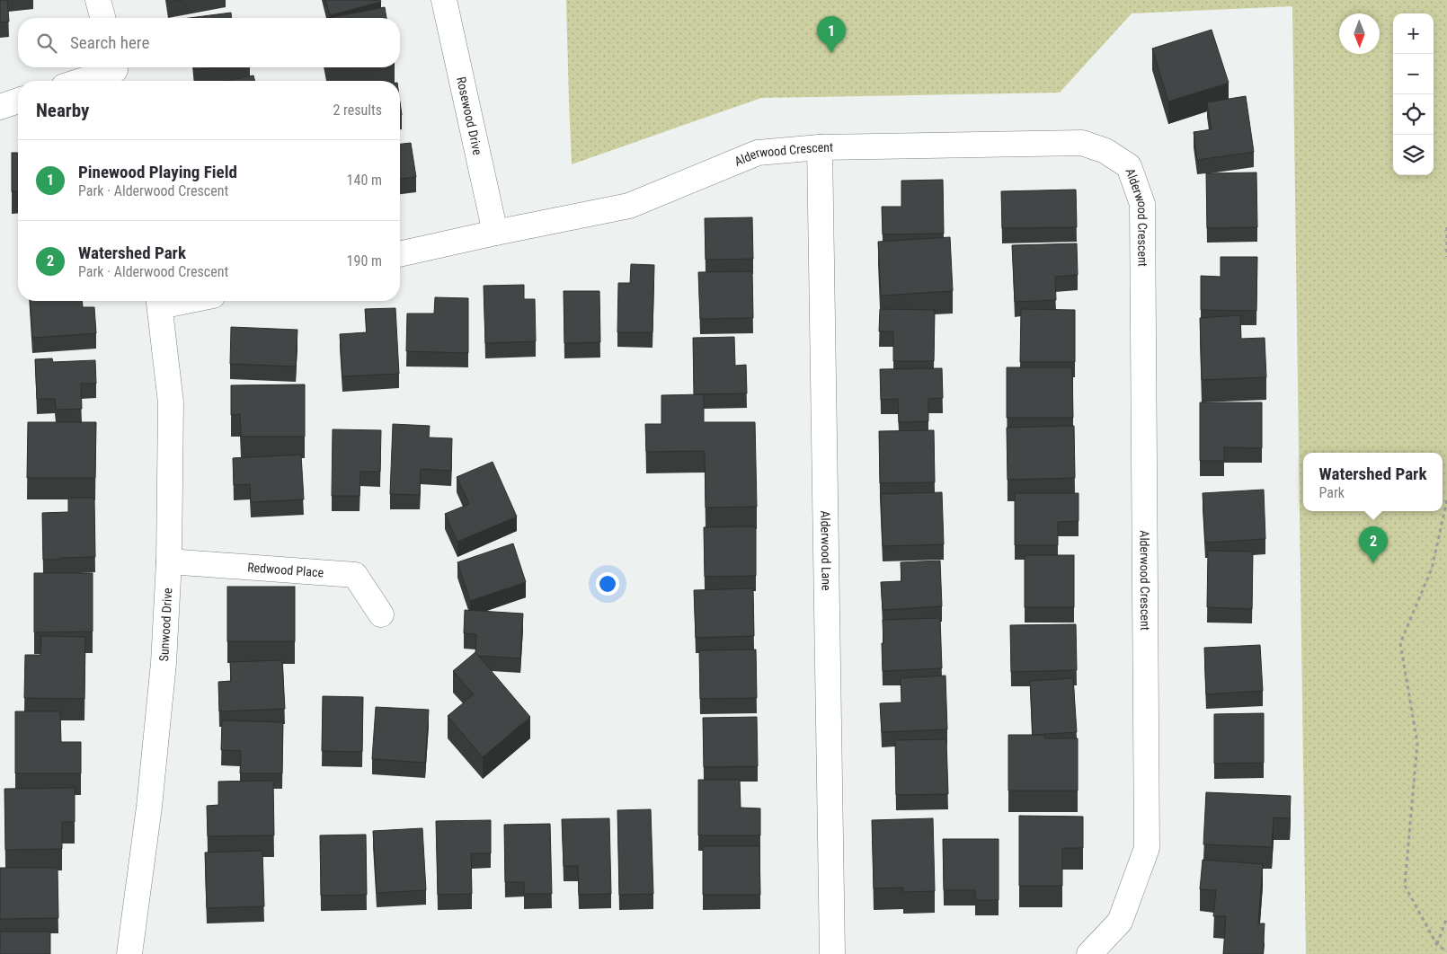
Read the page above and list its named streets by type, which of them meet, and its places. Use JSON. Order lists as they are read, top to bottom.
{
  "streets": {
    "street": [
      "Rosewood Drive",
      "Alderwood Crescent",
      "Alderwood Lane",
      "Redwood Place",
      "Sunwood Drive"
    ]
  },
  "crossings": [
    ["Rosewood Drive", "Alderwood Crescent"],
    ["Alderwood Crescent", "Alderwood Lane"],
    ["Redwood Place", "Sunwood Drive"]
  ],
  "north": "bottom",
  "page": {
    "map_buttons": ["+", "−"],
    "pins": ["1", "2"],
    "search": "Search here",
    "heading": ["Nearby", "2 results"],
    "list": [
      {
        "mark": "1",
        "name": "Pinewood Playing Field",
        "note": "Park · Alderwood Crescent",
        "value": "140 m"
      },
      {
        "mark": "2",
        "name": "Watershed Park",
        "note": "Park · Alderwood Crescent",
        "value": "190 m"
      }
    ],
    "popup": ["Watershed Park", "Park"]
  }
}
